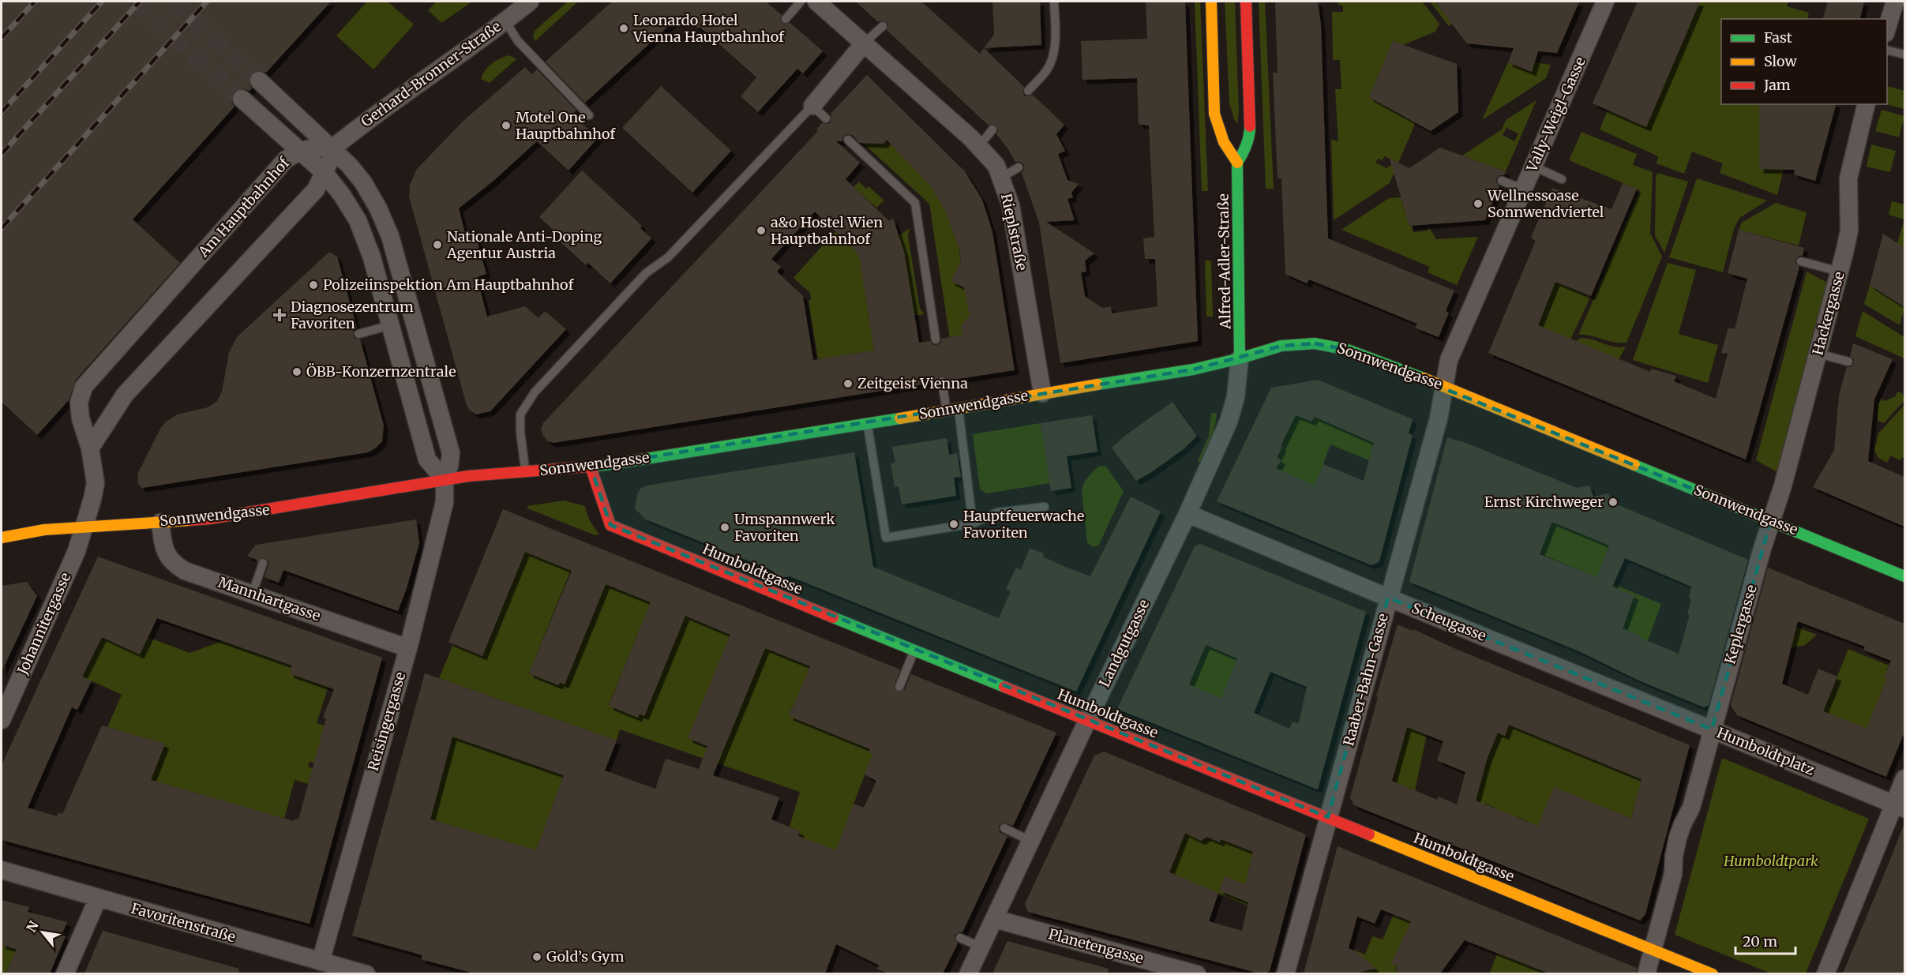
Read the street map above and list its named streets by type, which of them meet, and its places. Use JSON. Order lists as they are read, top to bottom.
{
  "streets": {
    "main road": ["Alfred-Adler-Straße", "Sonnwendgasse", "Humboldtgasse"],
    "street": [
      "Gerhard-Bronner-Straße",
      "Vally-Weigl-Gasse",
      "Am Hauptbahnhof",
      "Rieplstraße",
      "Hackergasse",
      "Mannhartgasse",
      "Scheugasse",
      "Johannitergasse",
      "Keplergasse",
      "Landgutgasse",
      "Raaber-Bahn-Gasse",
      "Reisingergasse",
      "Humboldtplatz",
      "Favoritenstraße",
      "Planetengasse"
    ]
  },
  "crossings": [
    ["Gerhard-Bronner-Straße", "Am Hauptbahnhof"],
    ["Gerhard-Bronner-Straße", "Reisingergasse"],
    ["Vally-Weigl-Gasse", "Sonnwendgasse"],
    ["Vally-Weigl-Gasse", "Raaber-Bahn-Gasse"],
    ["Am Hauptbahnhof", "Sonnwendgasse"],
    ["Am Hauptbahnhof", "Johannitergasse"],
    ["Am Hauptbahnhof", "Reisingergasse"],
    ["Rieplstraße", "Sonnwendgasse"],
    ["Alfred-Adler-Straße", "Sonnwendgasse"],
    ["Alfred-Adler-Straße", "Landgutgasse"],
    ["Hackergasse", "Sonnwendgasse"],
    ["Hackergasse", "Keplergasse"],
    ["Sonnwendgasse", "Humboldtgasse"],
    ["Sonnwendgasse", "Mannhartgasse"],
    ["Sonnwendgasse", "Johannitergasse"],
    ["Sonnwendgasse", "Keplergasse"],
    ["Sonnwendgasse", "Landgutgasse"],
    ["Sonnwendgasse", "Raaber-Bahn-Gasse"],
    ["Sonnwendgasse", "Reisingergasse"],
    ["Humboldtgasse", "Landgutgasse"],
    ["Humboldtgasse", "Raaber-Bahn-Gasse"],
    ["Humboldtgasse", "Humboldtplatz"],
    ["Mannhartgasse", "Reisingergasse"],
    ["Scheugasse", "Keplergasse"],
    ["Scheugasse", "Landgutgasse"],
    ["Scheugasse", "Raaber-Bahn-Gasse"],
    ["Scheugasse", "Humboldtplatz"],
    ["Keplergasse", "Humboldtplatz"],
    ["Landgutgasse", "Planetengasse"],
    ["Reisingergasse", "Favoritenstraße"]
  ],
  "parks": ["Humboldtpark"],
  "places": {
    "other": [
      "Leonardo Hotel Vienna Hauptbahnhof",
      "Motel One Hauptbahnhof",
      "Wellnessoase Sonnwendviertel",
      "a&o Hostel Wien Hauptbahnhof",
      "Nationale Anti-Doping Agentur Austria",
      "Polizeiinspektion Am Hauptbahnhof",
      "ÖBB-Konzernzentrale",
      "Zeitgeist Vienna",
      "Ernst Kirchweger",
      "Hauptfeuerwache Favoriten",
      "Umspannwerk Favoriten",
      "Gold’s Gym"
    ],
    "health": ["Diagnosezentrum Favoriten"]
  },
  "legend": ["Fast", "Slow", "Jam"],
  "scale_bar": "20 m",
  "north": "top left"
}
